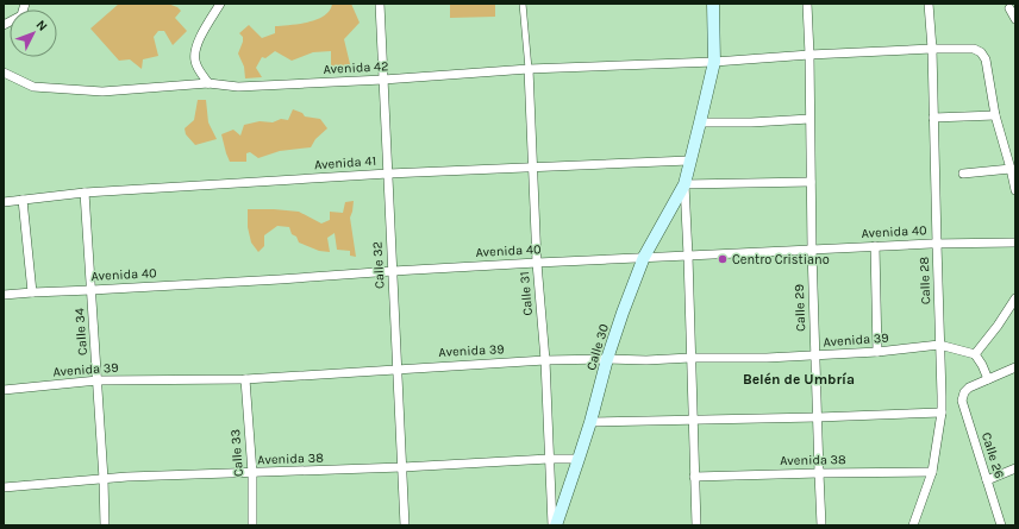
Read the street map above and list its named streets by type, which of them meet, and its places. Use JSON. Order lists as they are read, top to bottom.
{
  "streets": {
    "main road": ["Calle 30"],
    "street": [
      "Avenida 42",
      "Avenida 41",
      "Avenida 40",
      "Calle 32",
      "Calle 28",
      "Calle 31",
      "Calle 29",
      "Calle 34",
      "Avenida 39",
      "Calle 33",
      "Calle 26",
      "Avenida 38"
    ]
  },
  "crossings": [
    ["Avenida 42", "Calle 32"],
    ["Avenida 42", "Calle 31"],
    ["Avenida 42", "Calle 30"],
    ["Avenida 41", "Calle 32"],
    ["Avenida 41", "Calle 31"],
    ["Avenida 41", "Calle 34"],
    ["Avenida 41", "Calle 30"],
    ["Avenida 40", "Calle 32"],
    ["Avenida 40", "Calle 28"],
    ["Avenida 40", "Calle 31"],
    ["Avenida 40", "Calle 29"],
    ["Avenida 40", "Calle 34"],
    ["Avenida 40", "Calle 30"],
    ["Calle 32", "Avenida 39"],
    ["Calle 32", "Avenida 38"],
    ["Calle 28", "Avenida 39"],
    ["Calle 28", "Avenida 38"],
    ["Calle 31", "Avenida 39"],
    ["Calle 31", "Avenida 38"],
    ["Calle 29", "Avenida 39"],
    ["Calle 29", "Avenida 38"],
    ["Calle 34", "Avenida 39"],
    ["Calle 34", "Avenida 38"],
    ["Avenida 39", "Calle 30"],
    ["Avenida 39", "Calle 33"],
    ["Calle 30", "Avenida 38"],
    ["Calle 33", "Avenida 38"]
  ],
  "districts": ["Belén de Umbría"],
  "places": ["Centro Cristiano"],
  "north": "top right"
}
